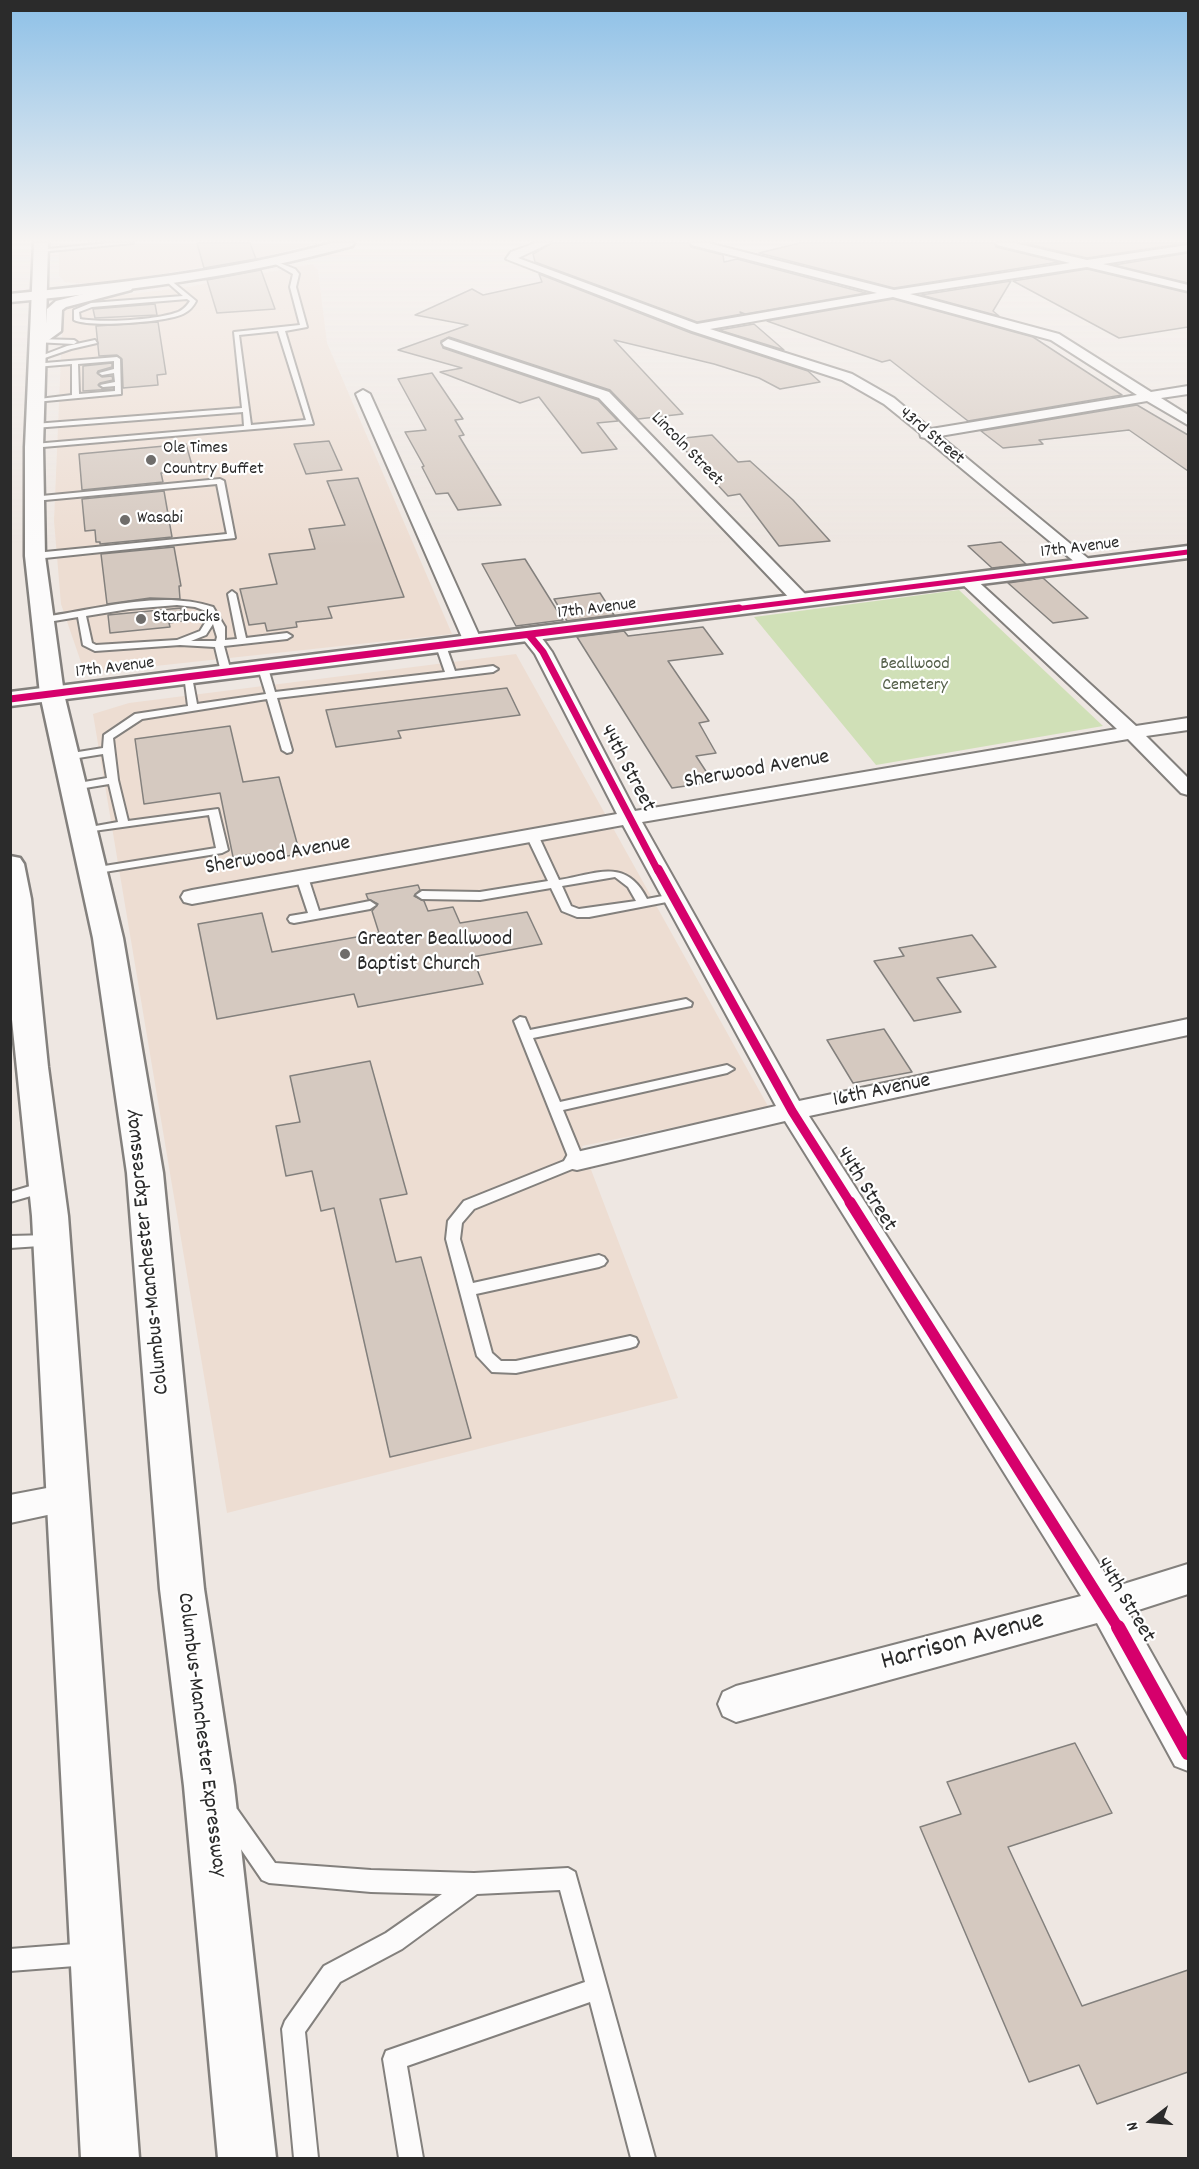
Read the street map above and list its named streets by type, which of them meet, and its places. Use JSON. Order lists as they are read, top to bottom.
{
  "streets": {
    "main road": ["17th Avenue", "Columbus-Manchester Expressway"],
    "street": [
      "43rd Street",
      "Lincoln Street",
      "44th Street",
      "Sherwood Avenue",
      "16th Avenue",
      "Harrison Avenue"
    ]
  },
  "crossings": [
    ["43rd Street", "17th Avenue"],
    ["Lincoln Street", "17th Avenue"],
    ["17th Avenue", "44th Street"],
    ["17th Avenue", "Columbus-Manchester Expressway"],
    ["44th Street", "Sherwood Avenue"],
    ["44th Street", "16th Avenue"],
    ["44th Street", "Harrison Avenue"]
  ],
  "parks": ["Beallwood Cemetery"],
  "places": [
    "Ole Times Country Buffet",
    "Wasabi",
    "Starbucks",
    "Greater Beallwood Baptist Church"
  ],
  "north": "left"
}
